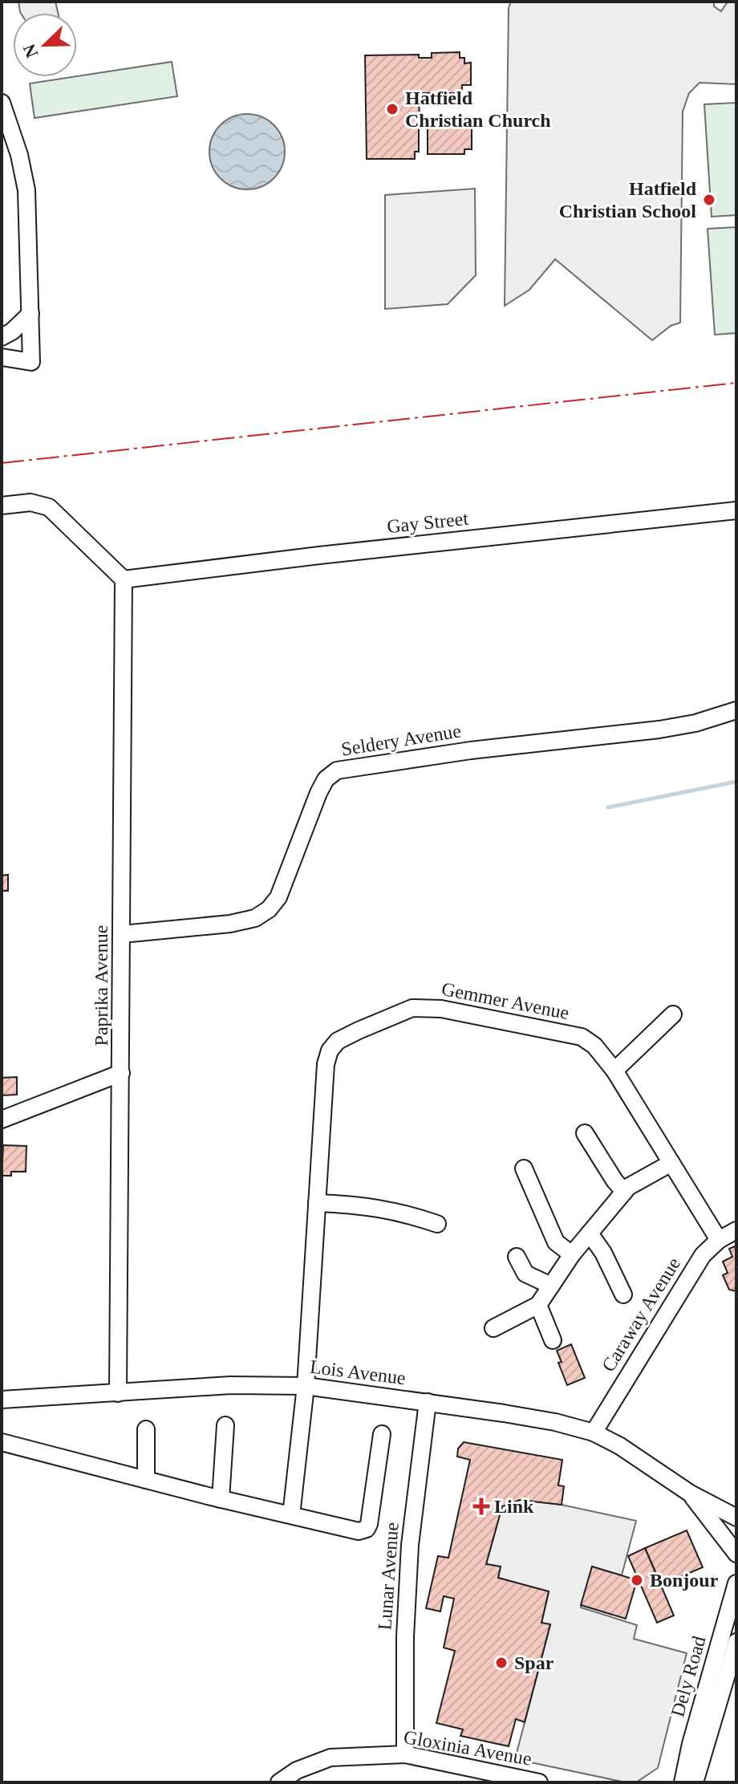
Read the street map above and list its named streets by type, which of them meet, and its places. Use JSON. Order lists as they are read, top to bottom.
{
  "streets": {
    "street": [
      "Gay Street",
      "Seldery Avenue",
      "Paprika Avenue",
      "Gemmer Avenue",
      "Caraway Avenue",
      "Lois Avenue",
      "Lunar Avenue",
      "Dely Road",
      "Gloxinia Avenue"
    ]
  },
  "crossings": [
    ["Gay Street", "Paprika Avenue"],
    ["Seldery Avenue", "Paprika Avenue"],
    ["Paprika Avenue", "Lois Avenue"],
    ["Gemmer Avenue", "Caraway Avenue"],
    ["Gemmer Avenue", "Lois Avenue"],
    ["Caraway Avenue", "Lois Avenue"],
    ["Lois Avenue", "Lunar Avenue"],
    ["Lunar Avenue", "Gloxinia Avenue"]
  ],
  "places": {
    "other": [
      "Hatfield Christian Church",
      "Hatfield Christian School",
      "Bonjour",
      "Spar"
    ],
    "health": ["Link"]
  },
  "north": "bottom left"
}
